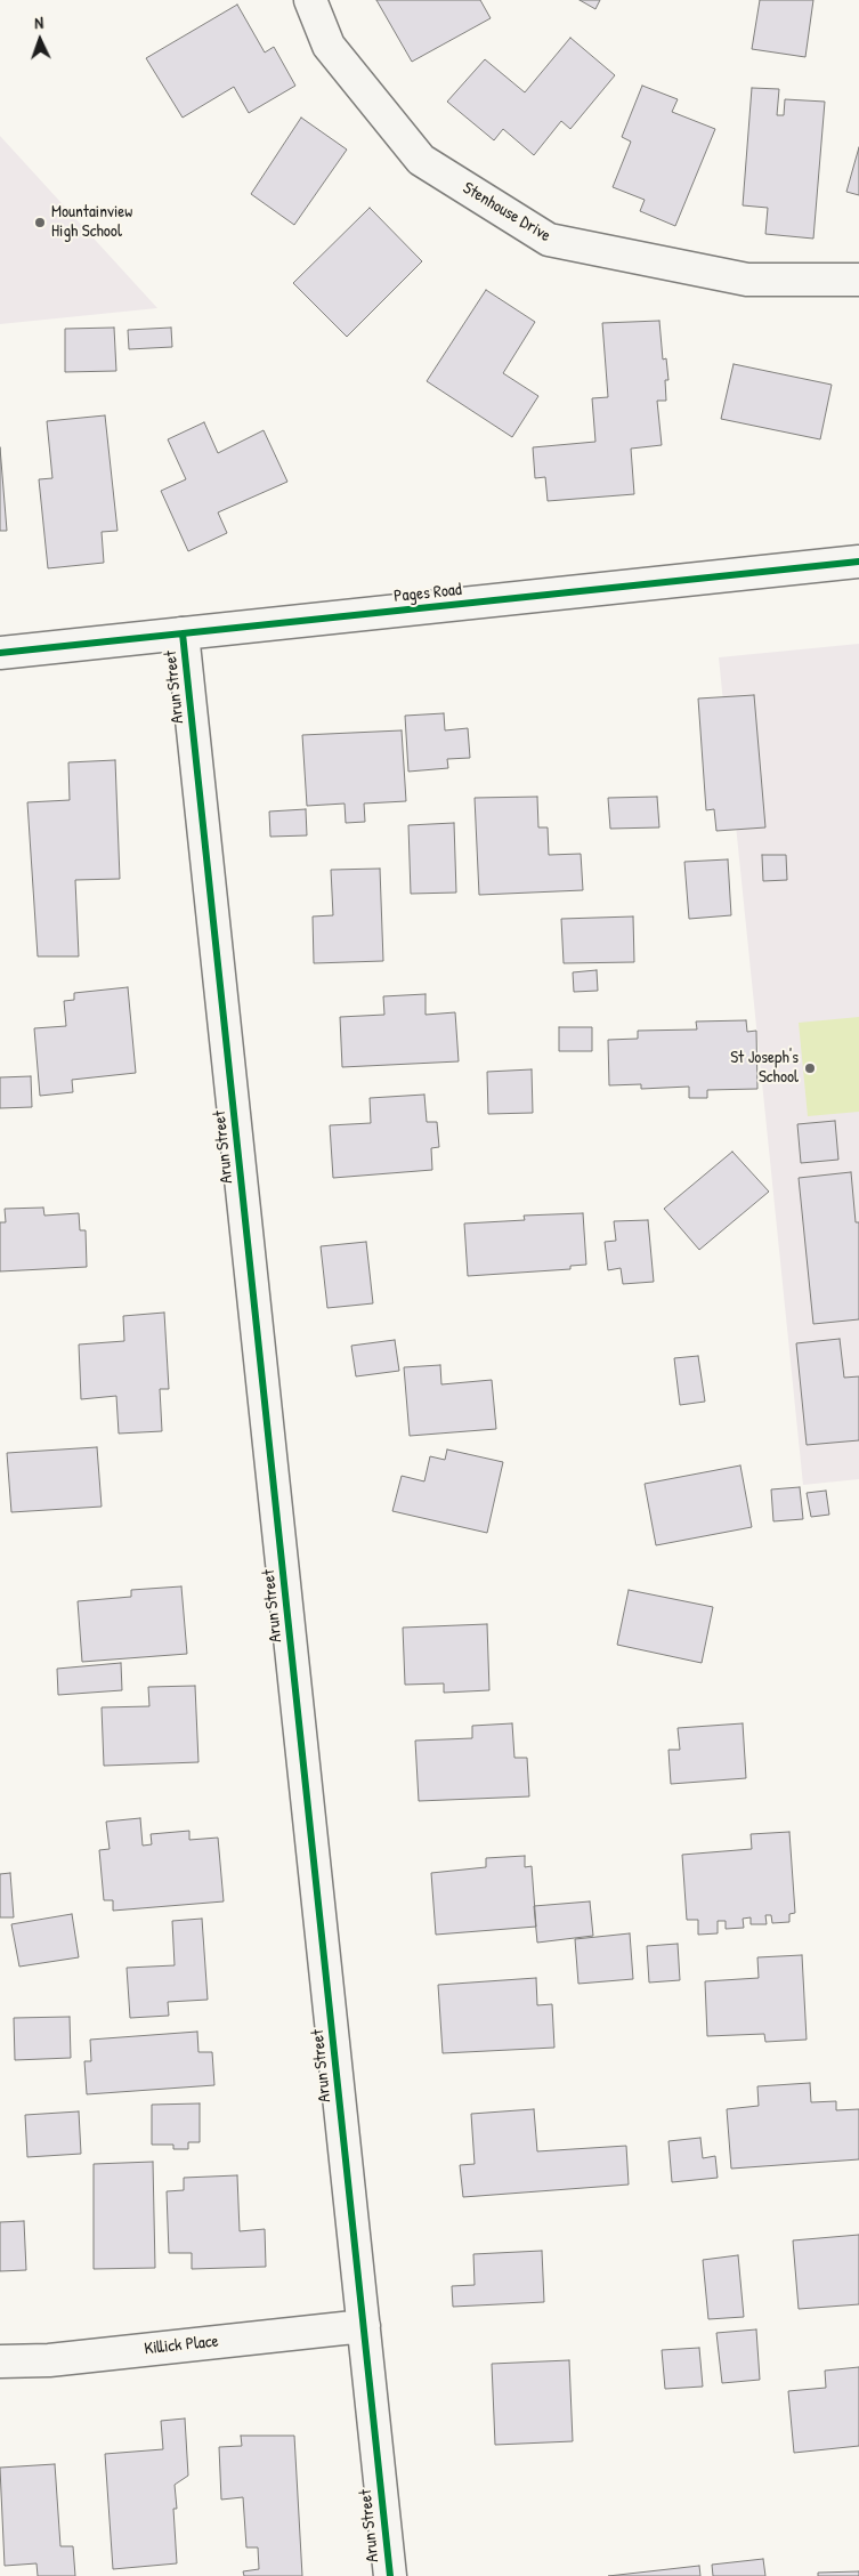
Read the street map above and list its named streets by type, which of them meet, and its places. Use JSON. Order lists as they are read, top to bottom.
{
  "streets": {
    "street": [
      "Stenhouse Drive",
      "Pages Road",
      "Arun Street",
      "Killick Place"
    ]
  },
  "crossings": [
    ["Pages Road", "Arun Street"],
    ["Arun Street", "Killick Place"]
  ],
  "places": ["Mountainview High School", "St Joseph's School"],
  "north": "top"
}
